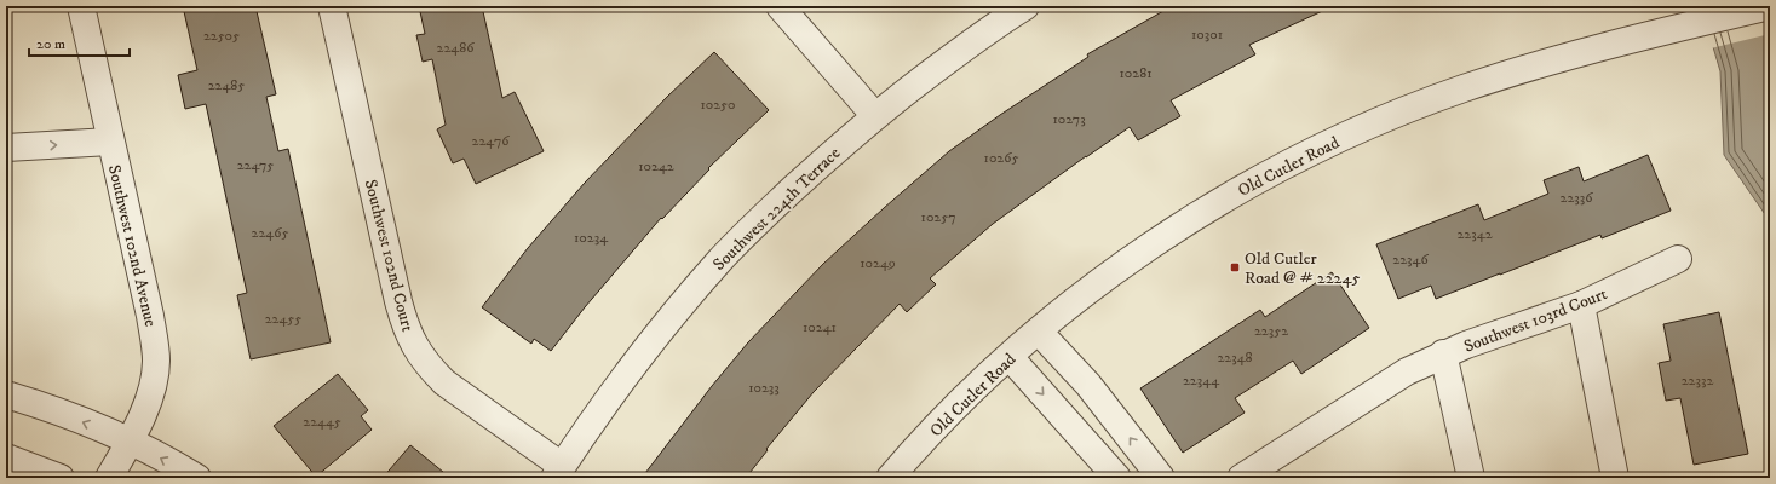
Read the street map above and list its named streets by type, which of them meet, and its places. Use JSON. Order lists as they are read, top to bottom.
{
  "streets": {
    "street": [
      "Old Cutler Road",
      "Southwest 224th Terrace",
      "Southwest 102nd Avenue",
      "Southwest 102nd Court",
      "Southwest 103rd Court"
    ]
  },
  "crossings": [
    ["Southwest 224th Terrace", "Southwest 102nd Court"]
  ],
  "places": {
    "transit": ["Old Cutler Road @ # 22245"]
  },
  "house_numbers": [
    "10301",
    "22505",
    "22486",
    "10281",
    "22485",
    "10250",
    "10273",
    "22476",
    "10265",
    "22475",
    "10242",
    "22336",
    "10257",
    "22465",
    "22342",
    "10234",
    "22346",
    "10249",
    "22455",
    "10241",
    "22352",
    "22348",
    "22344",
    "22332",
    "10233",
    "22445"
  ],
  "scale_bar": "20 m"
}
